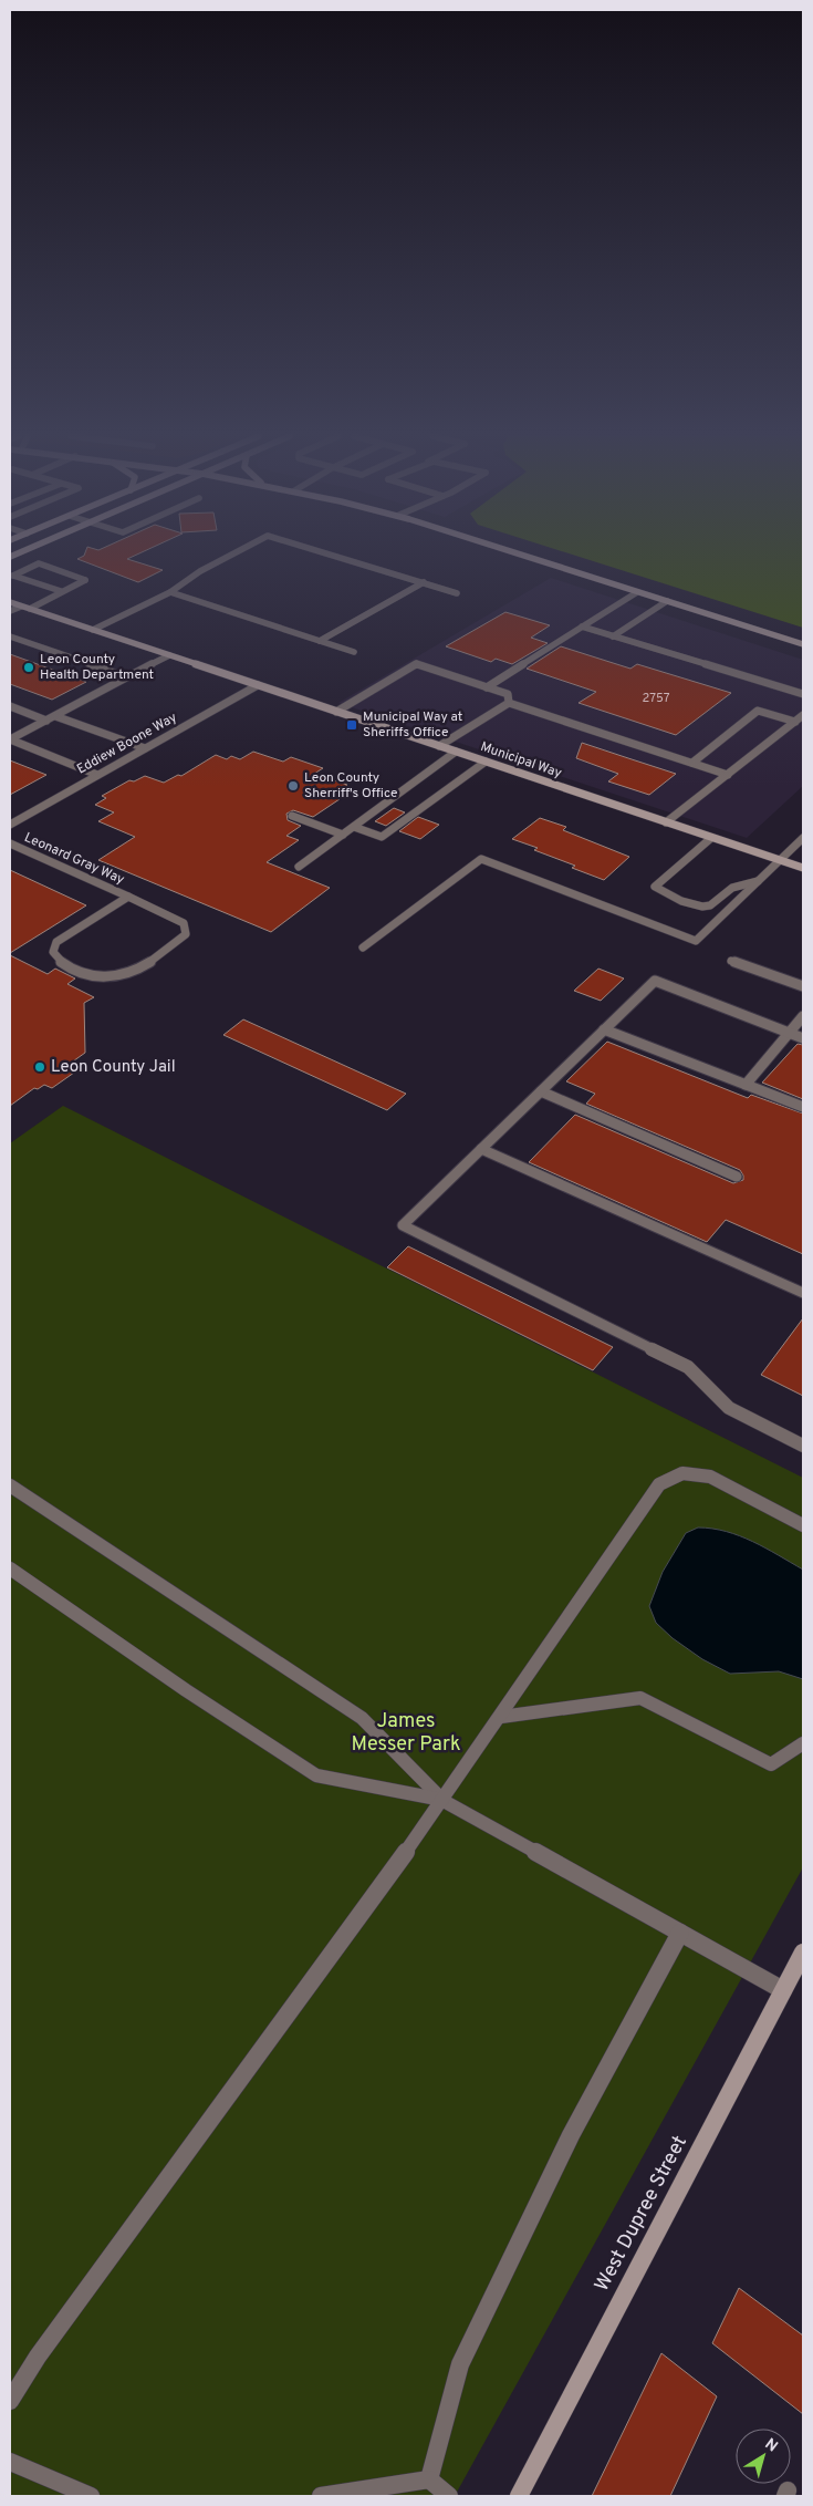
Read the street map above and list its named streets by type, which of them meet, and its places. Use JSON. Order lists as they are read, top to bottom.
{
  "streets": {
    "street": [
      "Eddiew Boone Way",
      "Municipal Way",
      "Leonard Gray Way",
      "West Dupree Street"
    ]
  },
  "crossings": [
    ["Eddiew Boone Way", "Municipal Way"]
  ],
  "parks": ["James Messer Park"],
  "places": {
    "other": ["Leon County Health Department", "Leon County Sherriff's Office", "Leon County Jail"],
    "transit": ["Municipal Way at Sheriffs Office"]
  },
  "house_numbers": ["2757"],
  "north": "top right"
}
